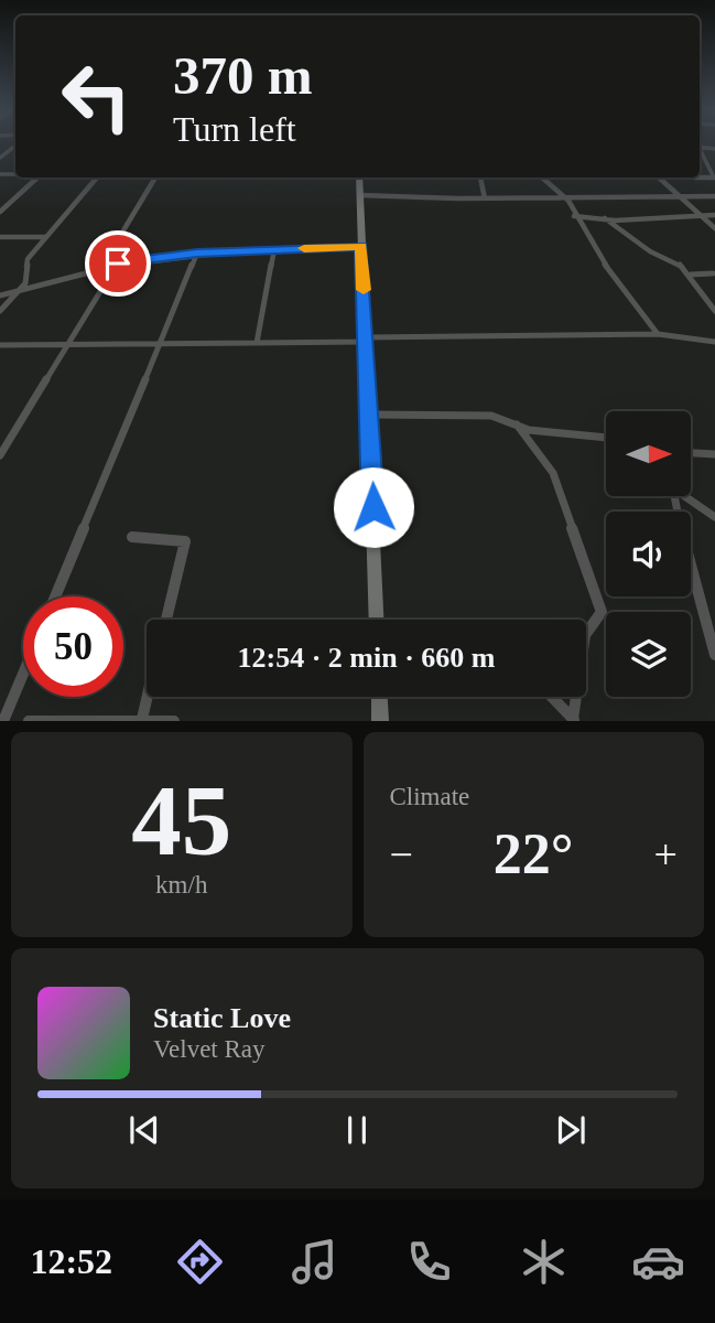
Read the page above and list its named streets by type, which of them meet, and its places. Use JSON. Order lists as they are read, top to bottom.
{
  "north": "right",
  "page": {
    "turn": ["370 m", "Turn left"],
    "limit": "50",
    "trip": "12:54 · 2 min · 660 m",
    "tile": [
      ["45", "km/h"],
      "Climate"
    ],
    "heat": ["−", "22°", "+"],
    "song": ["Static Love", "Velvet Ray"],
    "tabs": "12:52"
  }
}
